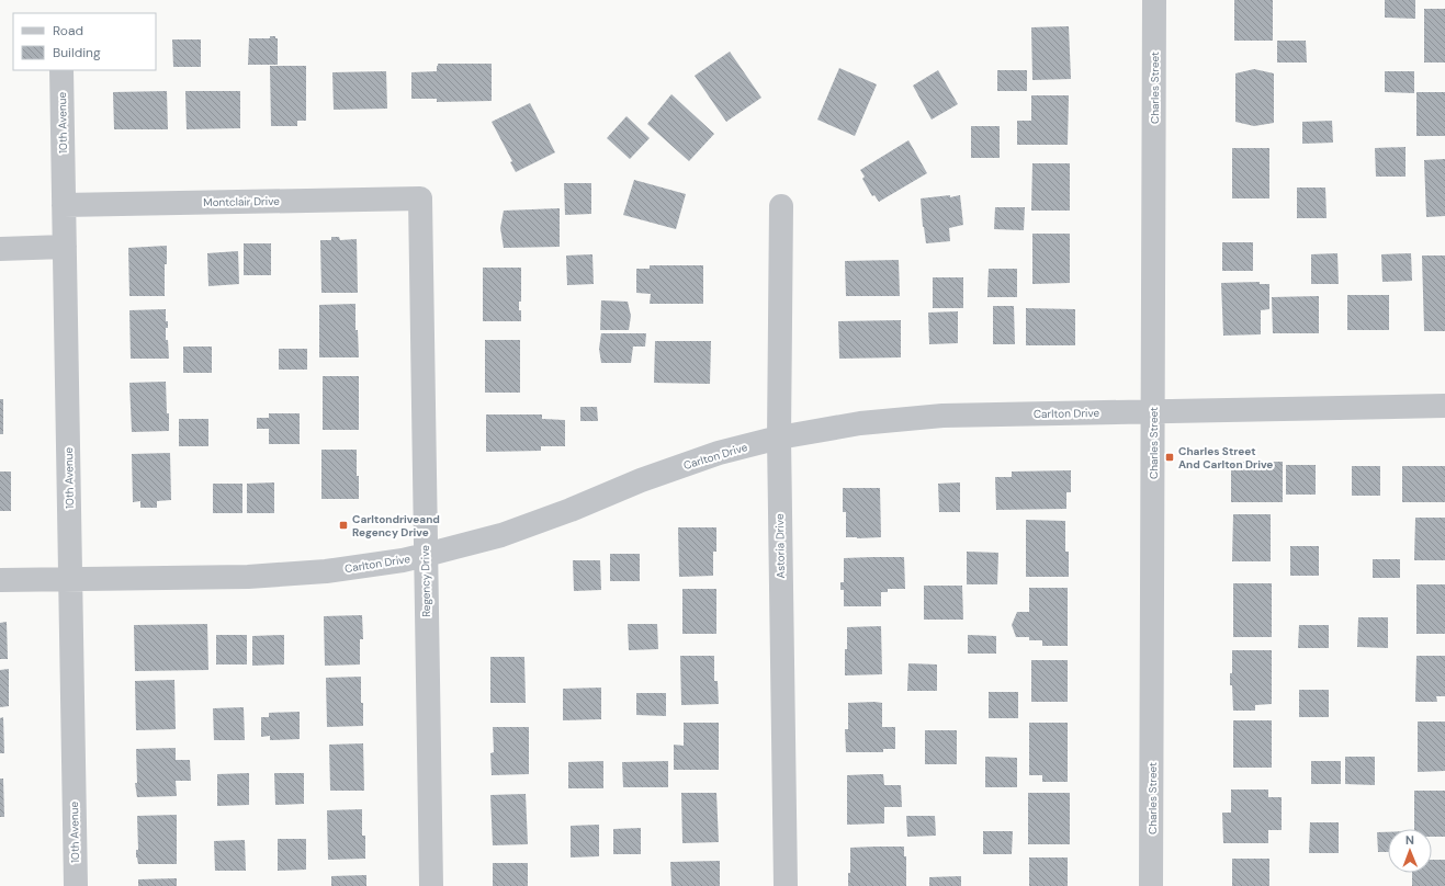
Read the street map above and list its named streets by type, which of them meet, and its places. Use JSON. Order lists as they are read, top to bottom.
{
  "streets": {
    "street": [
      "Charles Street",
      "10th Avenue",
      "Montclair Drive",
      "Carlton Drive",
      "Astoria Drive",
      "Regency Drive"
    ]
  },
  "crossings": [
    ["Charles Street", "Carlton Drive"],
    ["10th Avenue", "Montclair Drive"],
    ["10th Avenue", "Carlton Drive"],
    ["Montclair Drive", "Regency Drive"],
    ["Carlton Drive", "Astoria Drive"],
    ["Carlton Drive", "Regency Drive"]
  ],
  "places": {
    "transit": ["Charles Street And Carlton Drive", "Carltondriveand Regency Drive"]
  },
  "legend": ["Road", "Building"],
  "north": "top"
}
